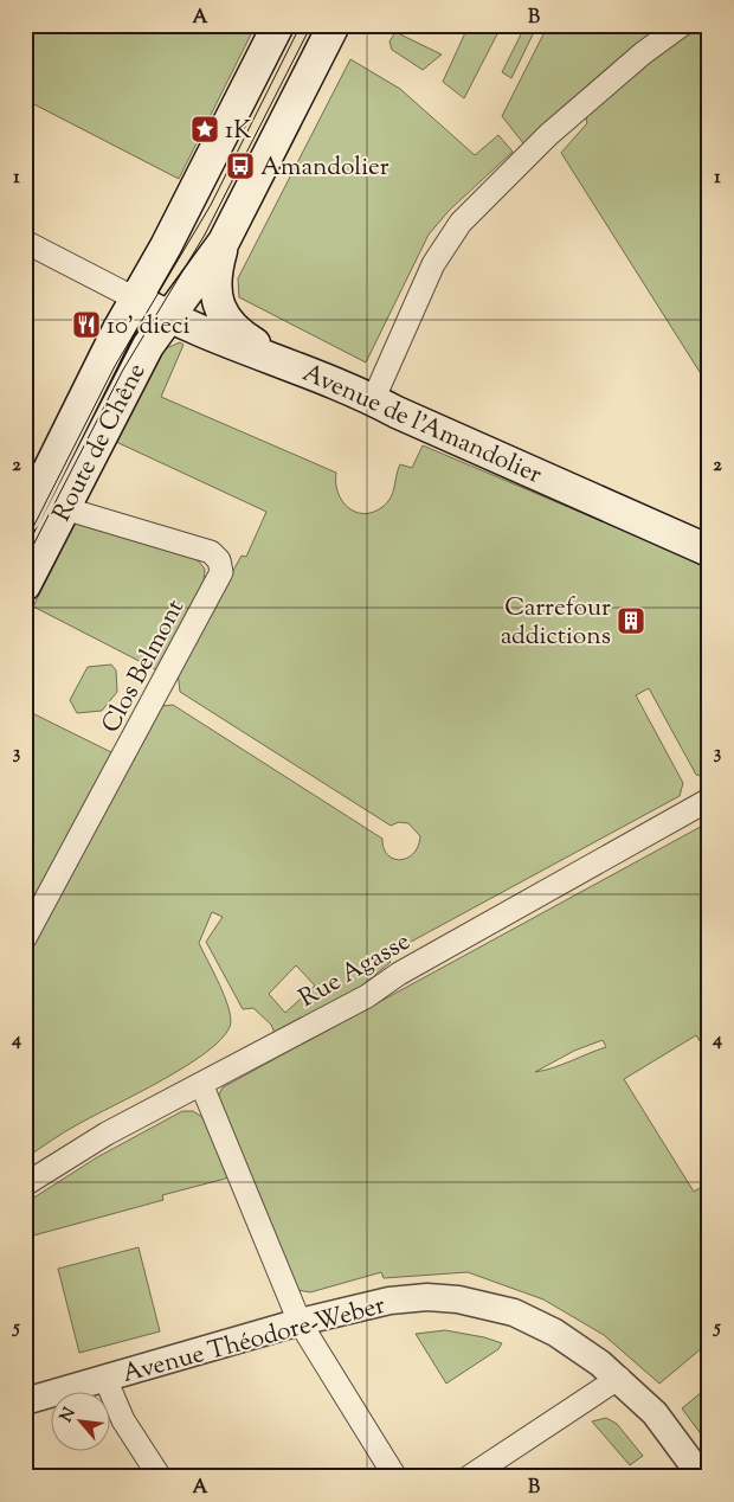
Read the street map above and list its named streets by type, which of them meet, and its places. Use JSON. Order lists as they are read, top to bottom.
{
  "streets": {
    "main road": ["Avenue de l'Amandolier", "Route de Chêne"],
    "street": ["Clos Belmont", "Rue Agasse", "Avenue Théodore-Weber"]
  },
  "crossings": [
    ["Avenue de l'Amandolier", "Route de Chêne"],
    ["Route de Chêne", "Clos Belmont"]
  ],
  "places": {
    "place": ["1K"],
    "bus stop": ["Amandolier"],
    "restaurant": ["10' dieci"],
    "building": ["Carrefour addictions"]
  },
  "north": "top left",
  "grid": {
    "columns": ["A", "B"],
    "rows": [
      "1",
      "2",
      "3",
      "4",
      "5"
    ]
  }
}
